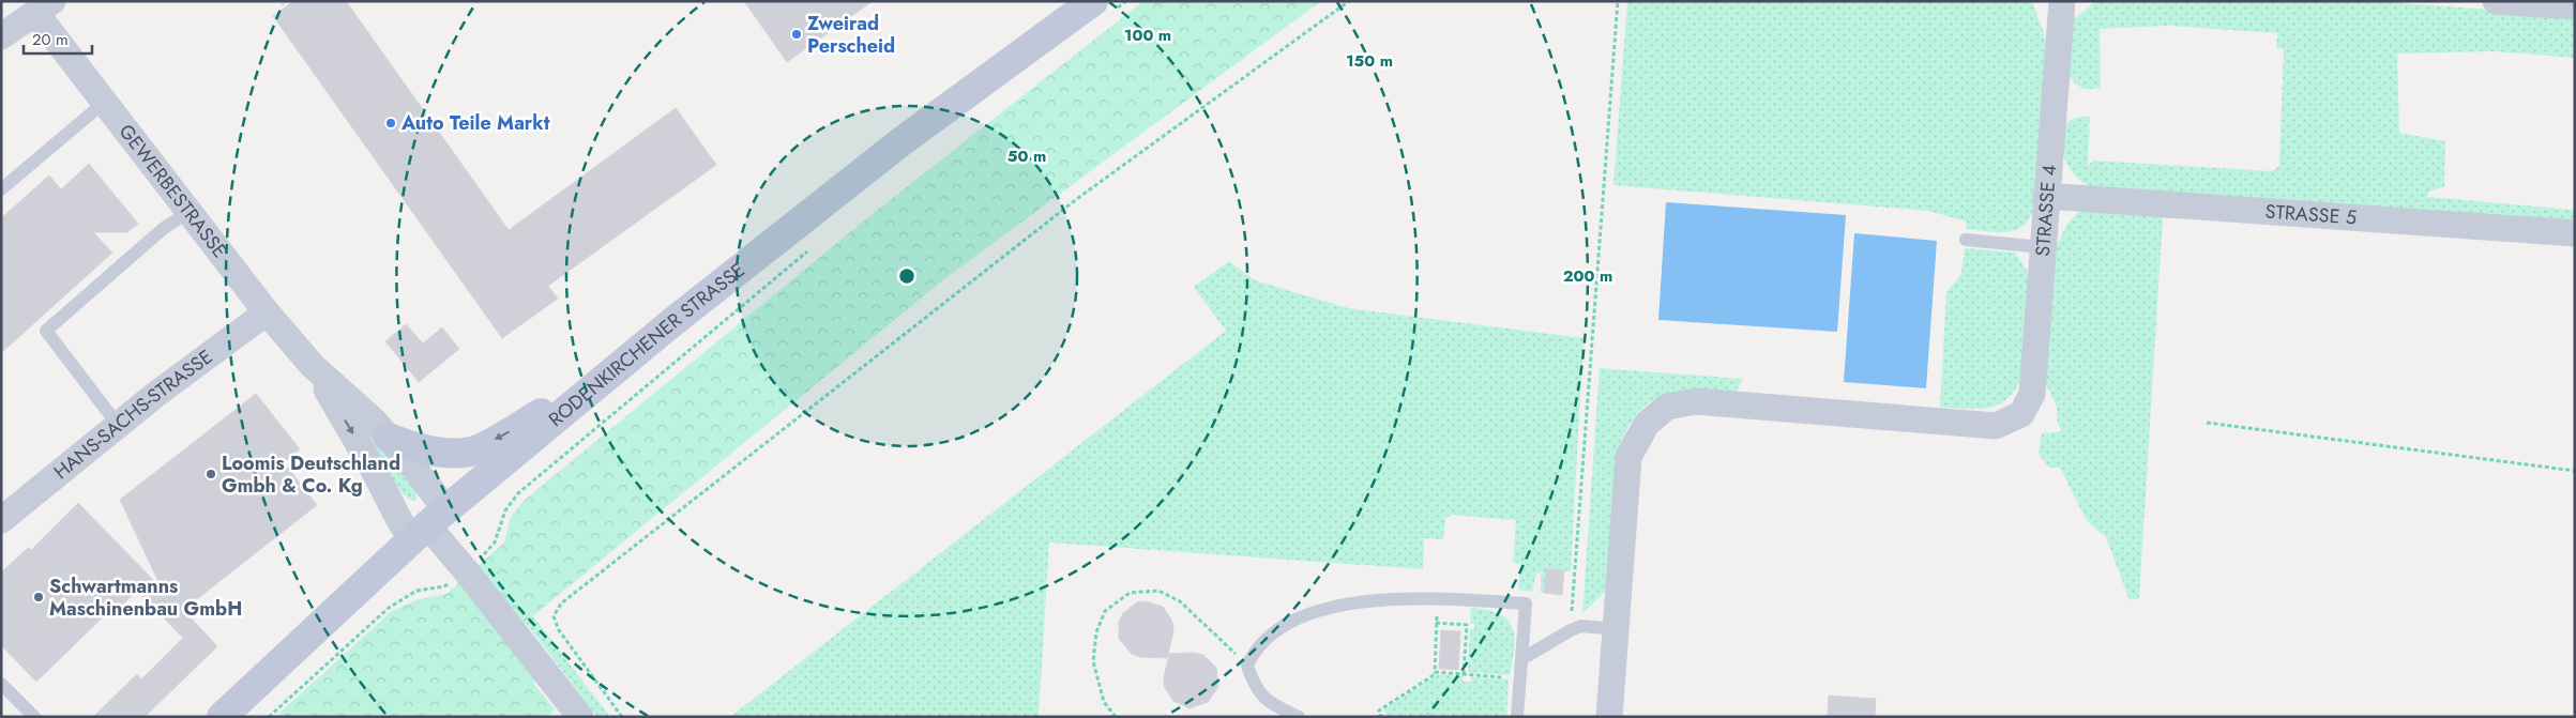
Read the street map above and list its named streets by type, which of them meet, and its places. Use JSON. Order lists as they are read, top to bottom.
{
  "streets": {
    "main road": ["RODENKIRCHENER STRASSE"],
    "street": [
      "GEWERBESTRASSE",
      "STRASSE 4",
      "STRASSE 5",
      "HANS-SACHS-STRASSE"
    ]
  },
  "crossings": [
    ["GEWERBESTRASSE", "RODENKIRCHENER STRASSE"],
    ["GEWERBESTRASSE", "HANS-SACHS-STRASSE"],
    ["STRASSE 4", "STRASSE 5"]
  ],
  "places": [
    "Zweirad Perscheid",
    "Auto Teile Markt",
    "Loomis Deutschland Gmbh & Co. Kg",
    "Schwartmanns Maschinenbau GmbH"
  ],
  "scale_bar": "20 m",
  "rings": [
    "100 m",
    "150 m",
    "50 m",
    "200 m"
  ]
}
